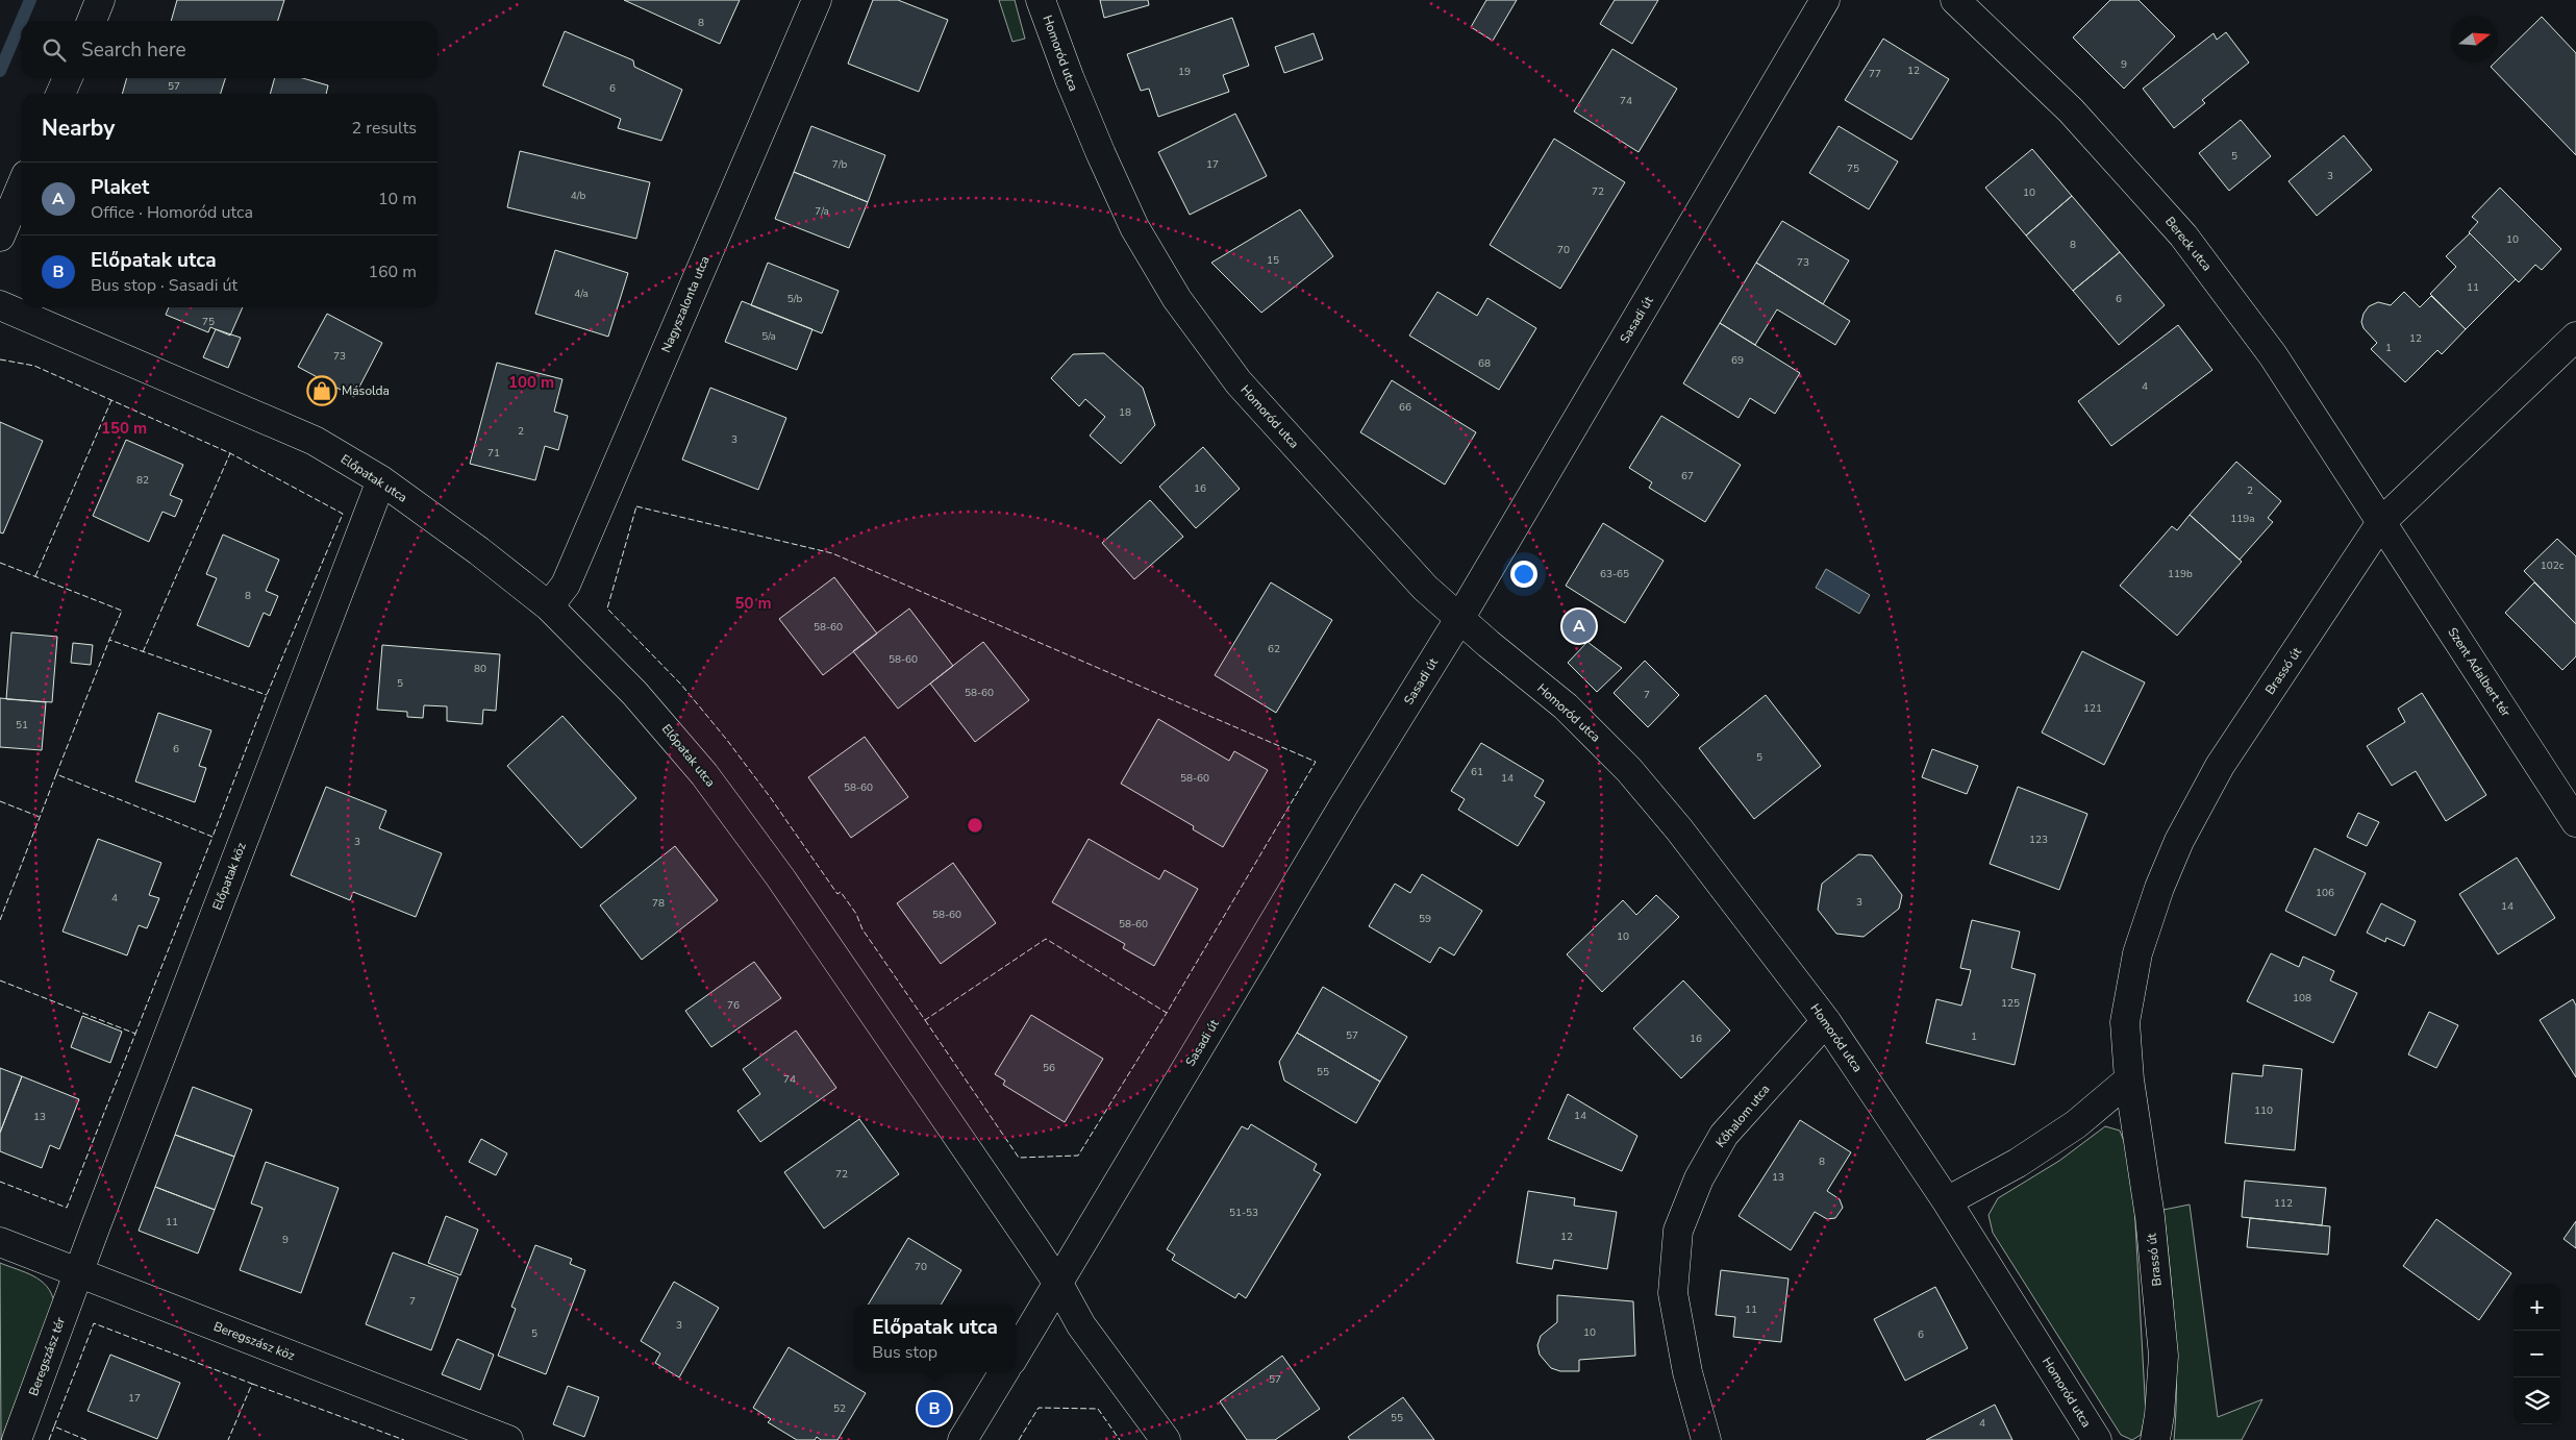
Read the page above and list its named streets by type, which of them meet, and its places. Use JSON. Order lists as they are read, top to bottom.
{
  "streets": {
    "street": [
      "Homoród utca",
      "Bereck utca",
      "Nagyszalonta utca",
      "Sasadi út",
      "Előpatak utca",
      "Brassó út",
      "Szent Adalbert tér",
      "Előpatak köz",
      "Kőhalom utca",
      "Beregszász köz",
      "Beregszász tér"
    ]
  },
  "crossings": [
    ["Homoród utca", "Sasadi út"],
    ["Homoród utca", "Kőhalom utca"],
    ["Bereck utca", "Brassó út"],
    ["Bereck utca", "Szent Adalbert tér"],
    ["Nagyszalonta utca", "Előpatak utca"],
    ["Sasadi út", "Előpatak utca"],
    ["Előpatak utca", "Előpatak köz"],
    ["Brassó út", "Szent Adalbert tér"],
    ["Előpatak köz", "Beregszász köz"],
    ["Előpatak köz", "Beregszász tér"],
    ["Beregszász köz", "Beregszász tér"]
  ],
  "places": {
    "shop": ["Másolda"]
  },
  "house_numbers": [
    "8",
    "9",
    "12",
    "19",
    "77",
    "57",
    "6",
    "74",
    "5",
    "7/b",
    "17",
    "75",
    "3",
    "72",
    "10",
    "4/b",
    "7/a",
    "10",
    "8",
    "70",
    "15",
    "73",
    "11",
    "4/a",
    "5/b",
    "6",
    "75",
    "5/a",
    "12",
    "1",
    "73",
    "69",
    "68",
    "4",
    "66",
    "18",
    "2",
    "3",
    "71",
    "67",
    "82",
    "16",
    "2",
    "119a",
    "102c",
    "63-65",
    "119b",
    "8",
    "58-60",
    "62",
    "58-60",
    "80",
    "5",
    "58-60",
    "7",
    "121",
    "51",
    "6",
    "5",
    "61",
    "58-60",
    "14",
    "58-60",
    "123",
    "3",
    "106",
    "4",
    "3",
    "78",
    "14",
    "58-60",
    "59",
    "58-60",
    "10",
    "108",
    "125",
    "76",
    "57",
    "1",
    "16",
    "56",
    "55",
    "74",
    "110",
    "14",
    "13",
    "8",
    "72",
    "13",
    "112",
    "51-53",
    "11",
    "12",
    "9",
    "70",
    "7",
    "11",
    "3",
    "10",
    "5",
    "6",
    "57",
    "17",
    "52",
    "55",
    "4"
  ],
  "north": "right",
  "page": {
    "search": "Search here",
    "heading": ["Nearby", "2 results"],
    "list": [
      {
        "mark": "A",
        "name": "Plaket",
        "note": "Office · Homoród utca",
        "value": "10 m"
      },
      {
        "mark": "B",
        "name": "Előpatak utca",
        "note": "Bus stop · Sasadi út",
        "value": "160 m"
      }
    ],
    "pins": ["A", "B"],
    "map_buttons": ["+", "−"],
    "popup": ["Előpatak utca", "Bus stop"]
  },
  "rings": ["100 m", "150 m", "50 m"]
}
